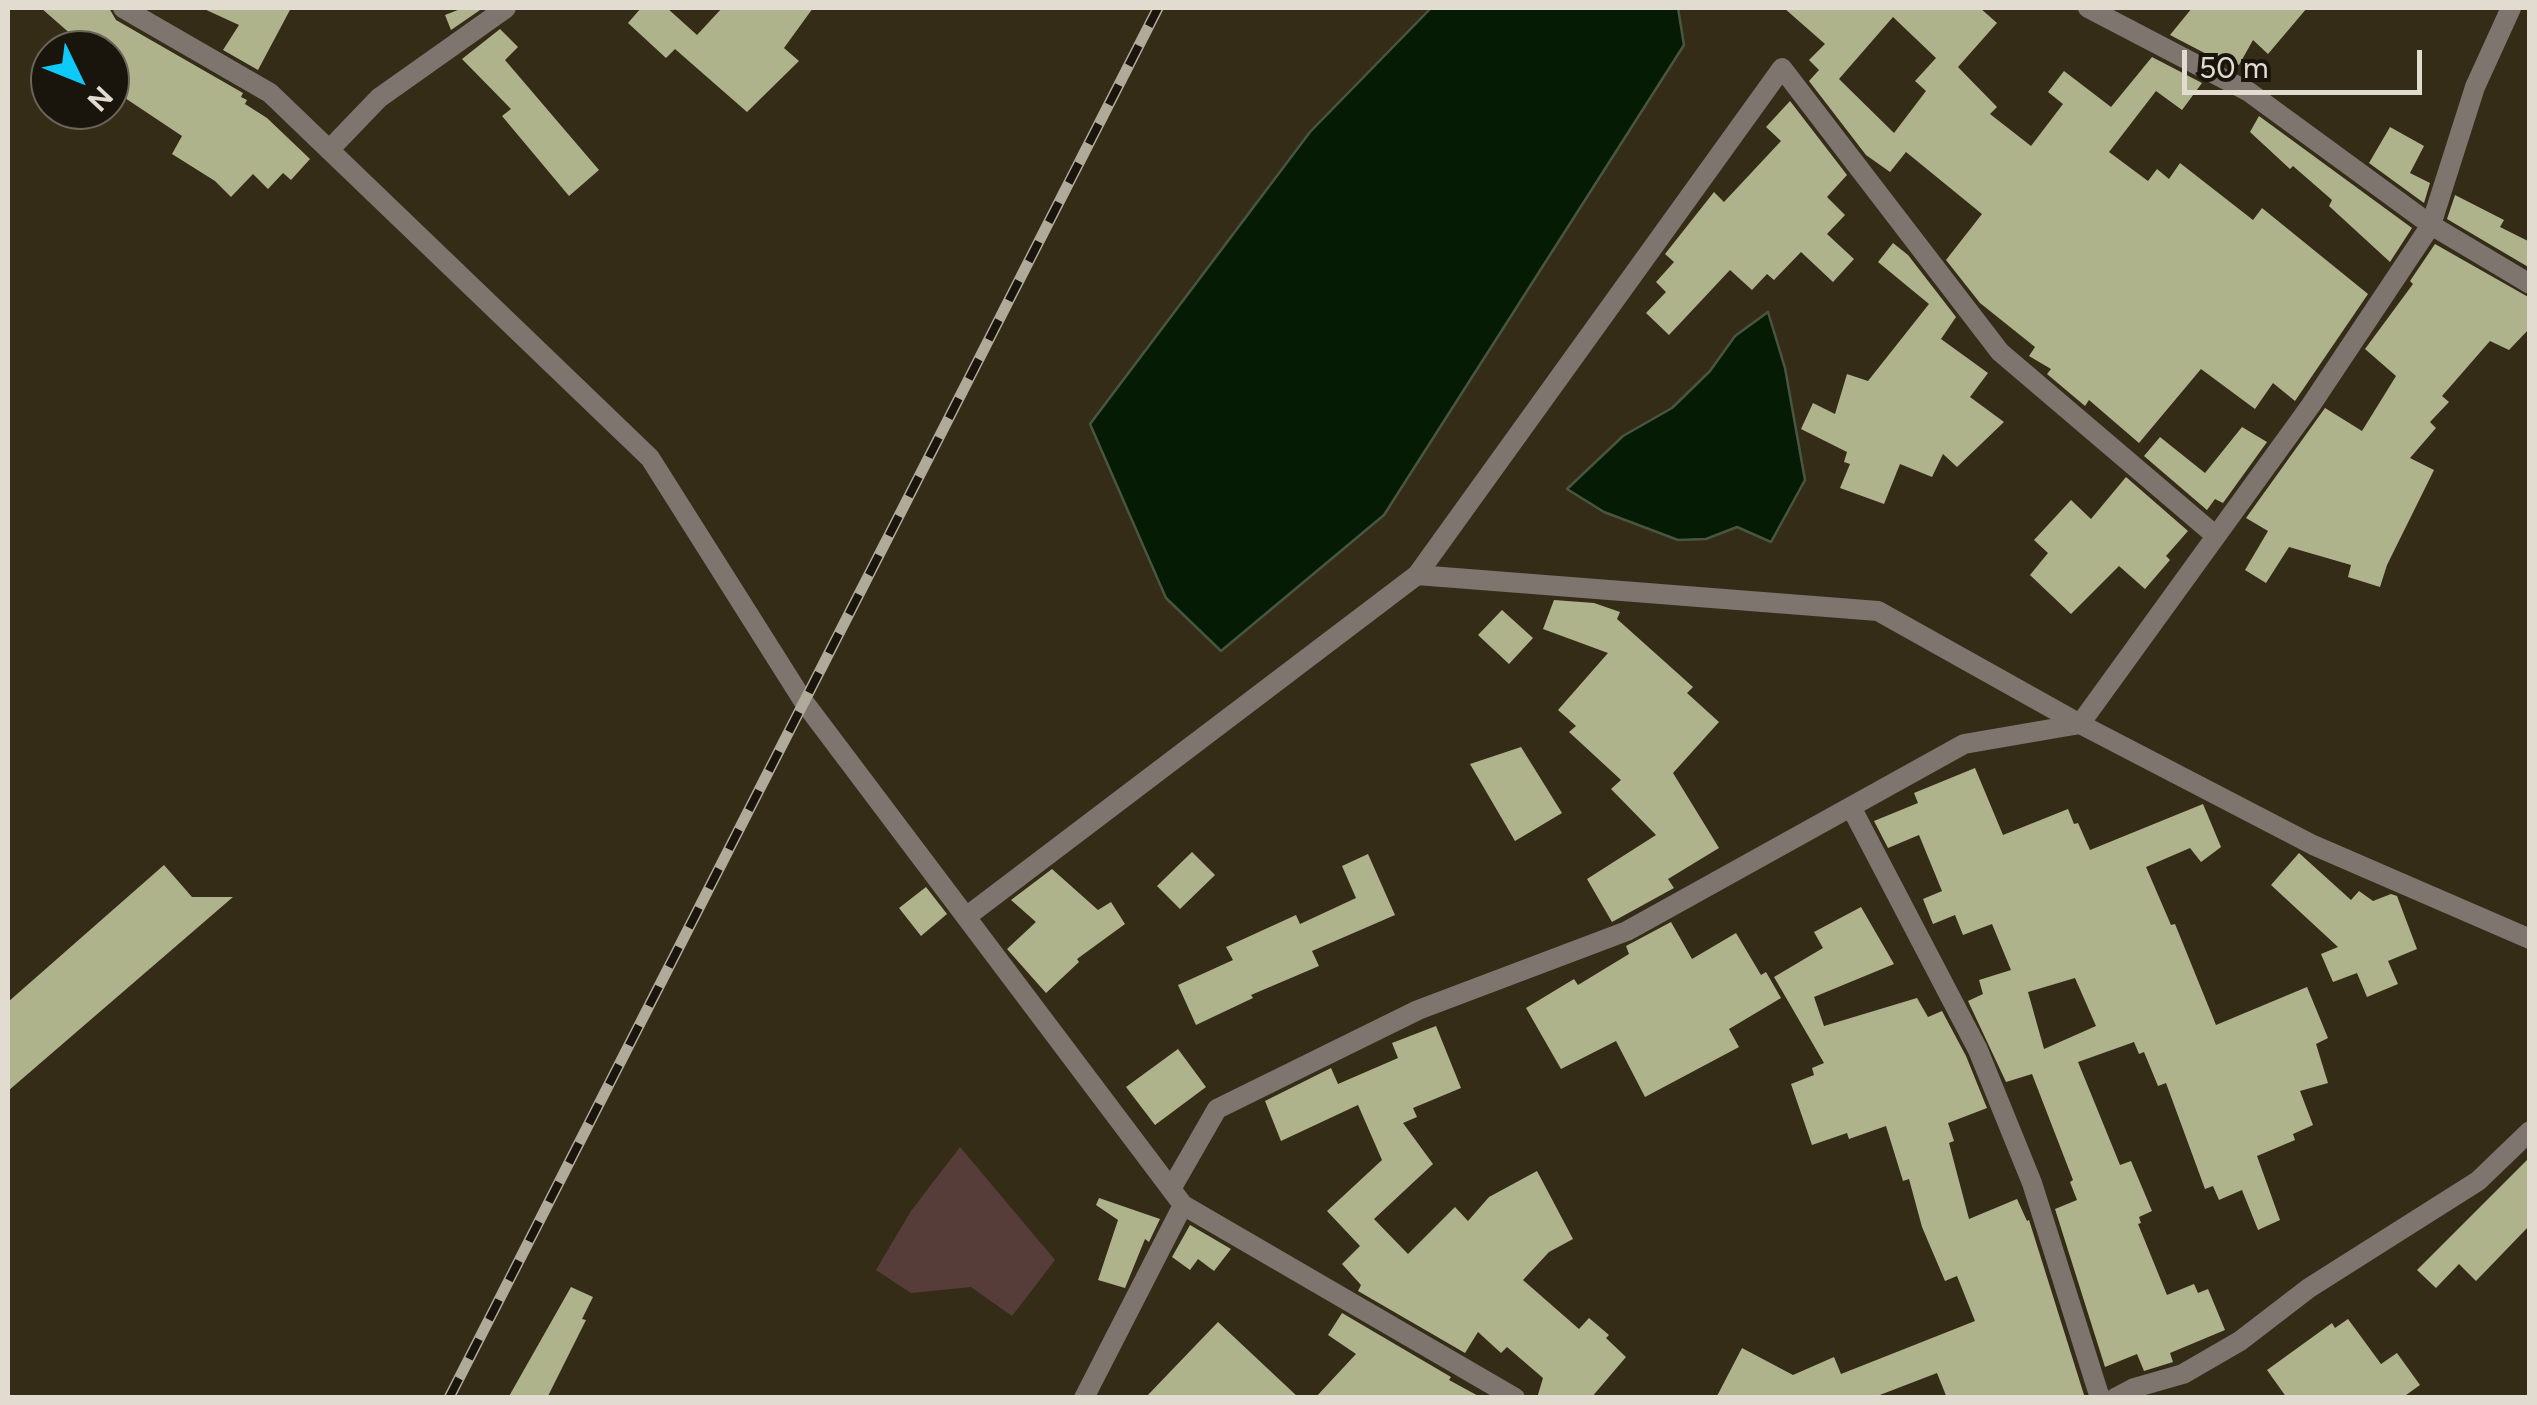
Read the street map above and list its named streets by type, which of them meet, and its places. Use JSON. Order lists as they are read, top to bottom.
{
  "scale_bar": "50 m",
  "north": "bottom right"
}
